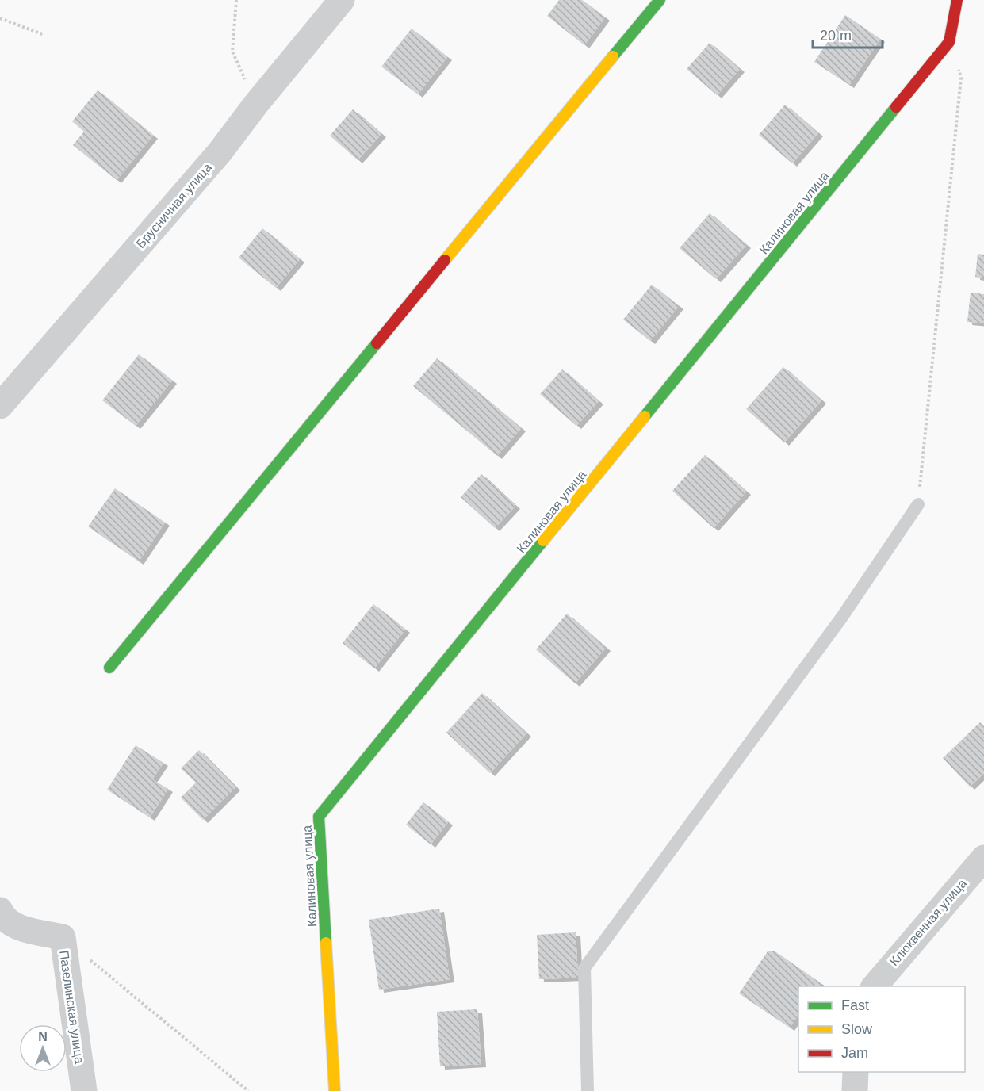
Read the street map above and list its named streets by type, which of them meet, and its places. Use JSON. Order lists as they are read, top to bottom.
{
  "streets": {
    "street": [
      "Брусничная улица",
      "Калиновая улица",
      "Клюквенная улица",
      "Пазелинская улица"
    ]
  },
  "legend": ["Fast", "Slow", "Jam"],
  "scale_bar": "20 m",
  "north": "top"
}
